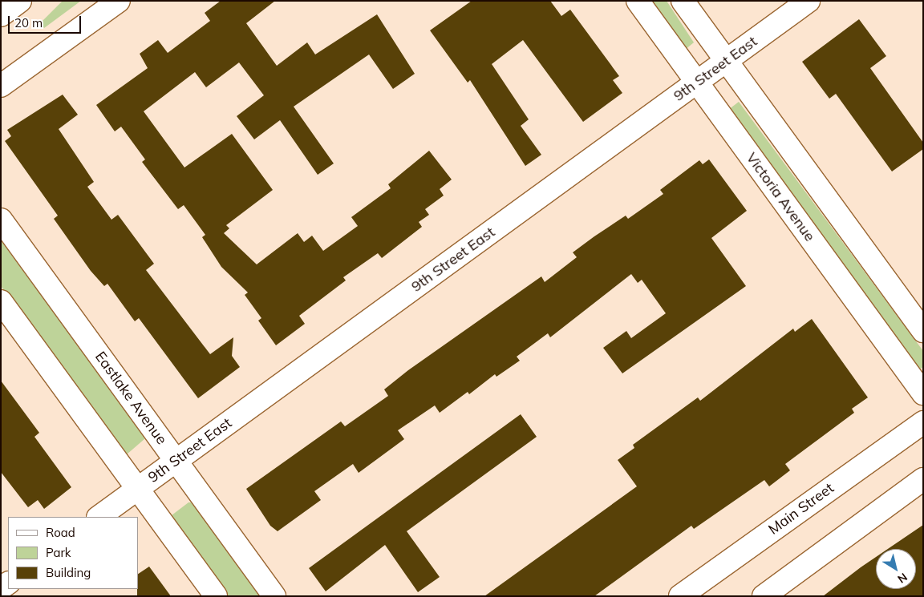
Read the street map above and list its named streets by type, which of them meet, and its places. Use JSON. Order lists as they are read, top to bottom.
{
  "streets": {
    "street": [
      "9th Street East",
      "Victoria Avenue",
      "Eastlake Avenue",
      "Main Street"
    ]
  },
  "crossings": [
    ["9th Street East", "Victoria Avenue"],
    ["9th Street East", "Eastlake Avenue"]
  ],
  "legend": ["Road", "Park", "Building"],
  "scale_bar": "20 m",
  "north": "bottom right"
}
